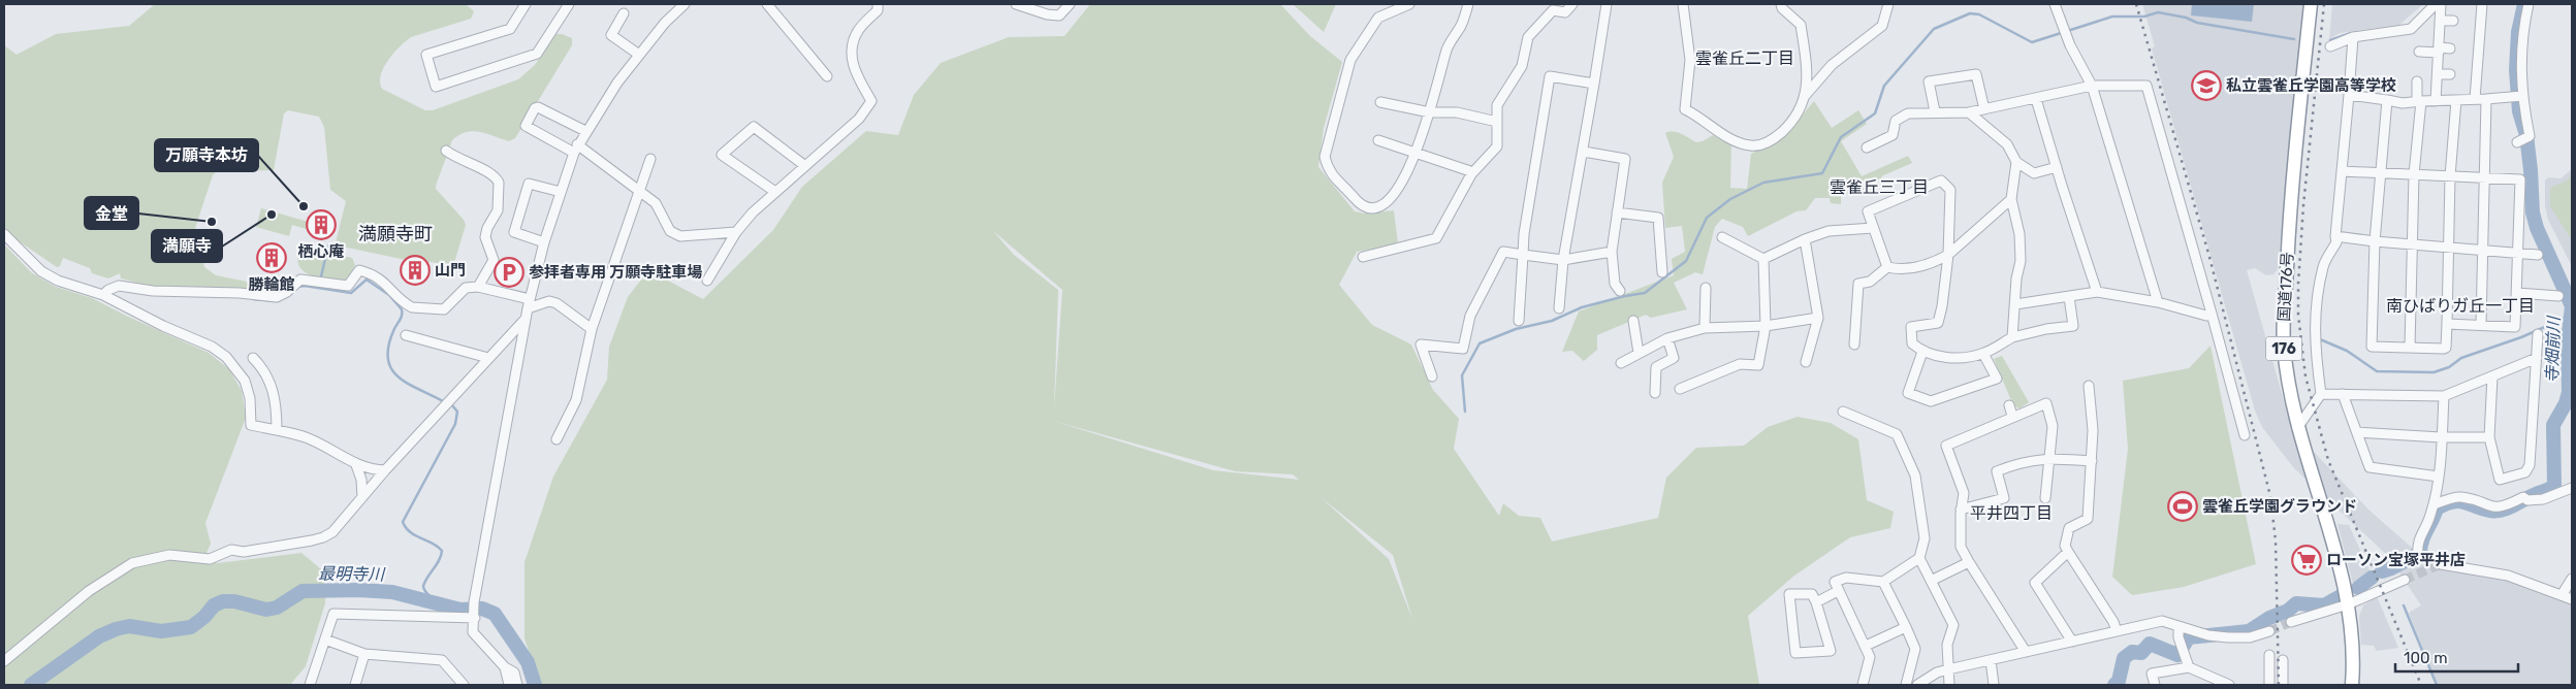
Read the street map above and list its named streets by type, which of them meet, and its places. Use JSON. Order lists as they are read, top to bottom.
{
  "streets": {
    "highway": ["国道176号", "176"]
  },
  "districts": [
    "雲雀丘二丁目",
    "雲雀丘三丁目",
    "満願寺町",
    "南ひばりガ丘一丁目",
    "平井四丁目"
  ],
  "water": ["寺畑前川", "最明寺川"],
  "places": {
    "school or university": ["私立雲雀丘学園高等学校"],
    "other": ["万願寺本坊", "満願寺", "金堂"],
    "building": ["栖心庵", "勝輪館", "山門"],
    "parking": ["参拝者専用 万願寺駐車場"],
    "sports": ["雲雀丘学園グラウンド"],
    "supermarket": ["ローソン宝塚平井店"]
  },
  "scale_bar": "100 m"
}
